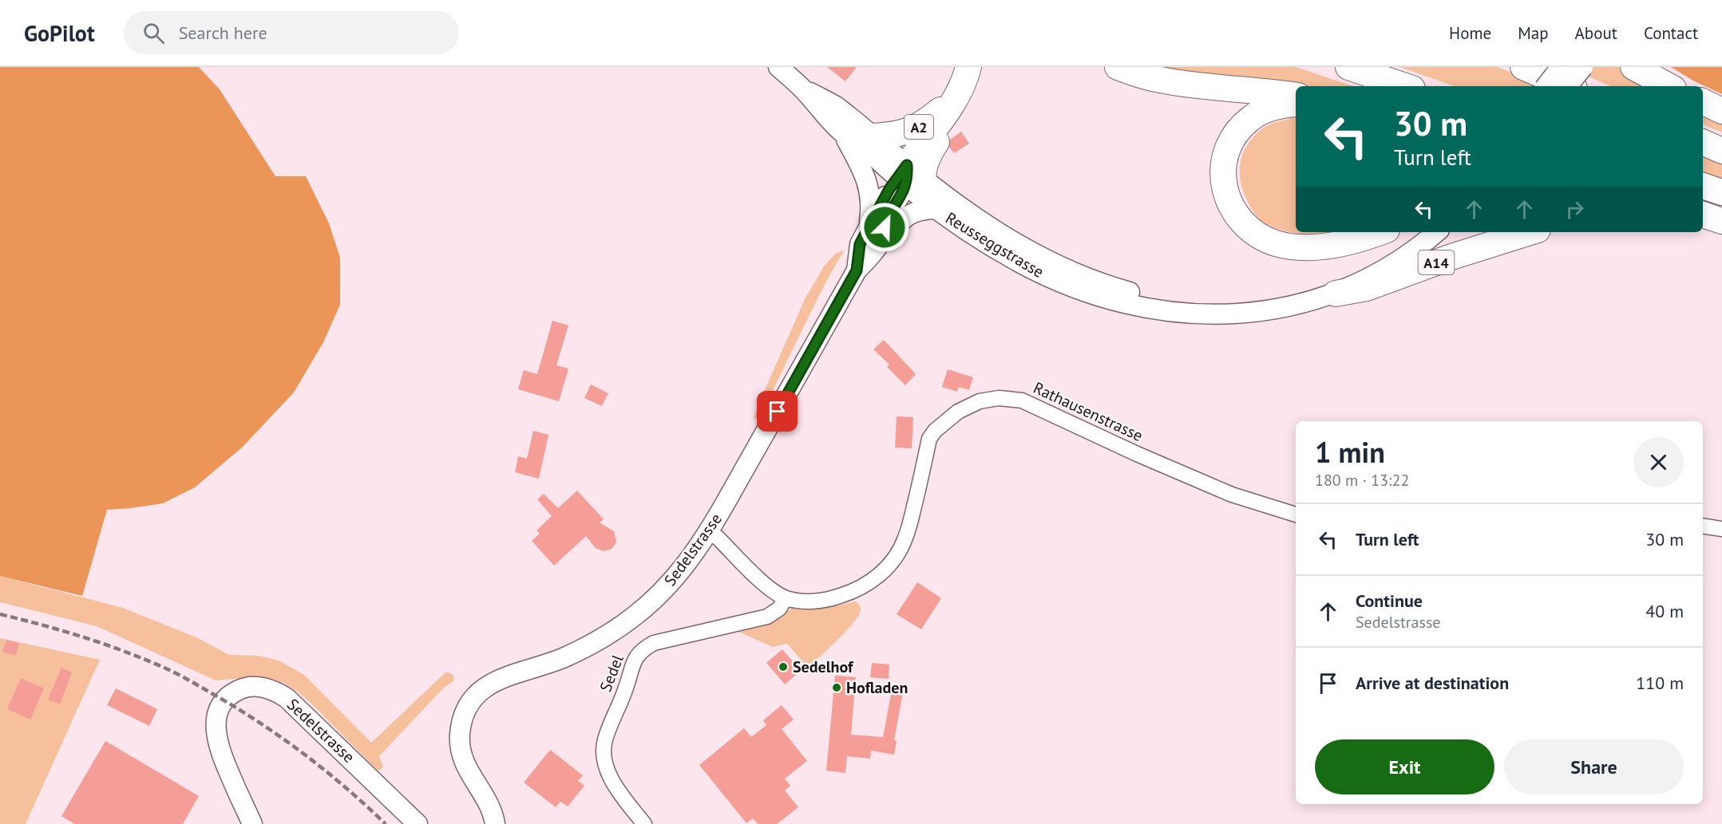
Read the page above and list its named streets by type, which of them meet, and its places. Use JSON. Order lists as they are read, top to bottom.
{
  "streets": {
    "highway": ["A2", "A14"],
    "main road": ["Reusseggstrasse", "Sedelstrasse"],
    "street": ["Rathausenstrasse", "Sedel"]
  },
  "crossings": [
    ["A2", "Reusseggstrasse"],
    ["Reusseggstrasse", "A14"],
    ["Rathausenstrasse", "Sedelstrasse"],
    ["Rathausenstrasse", "Sedel"]
  ],
  "places": ["Sedelhof", "Hofladen"],
  "page": {
    "header": "GoPilot",
    "search": "Search here",
    "nav": [
      "Home",
      "Map",
      "About",
      "Contact"
    ],
    "turn": ["30 m", "Turn left"],
    "heading": ["1 min", "180 m · 13:22"],
    "list": [
      {
        "name": "Turn left",
        "value": "30 m"
      },
      {
        "name": "Continue",
        "note": "Sedelstrasse",
        "value": "40 m"
      },
      {
        "name": "Arrive at destination",
        "value": "110 m"
      }
    ],
    "buttons": ["Exit", "Share"]
  }
}
